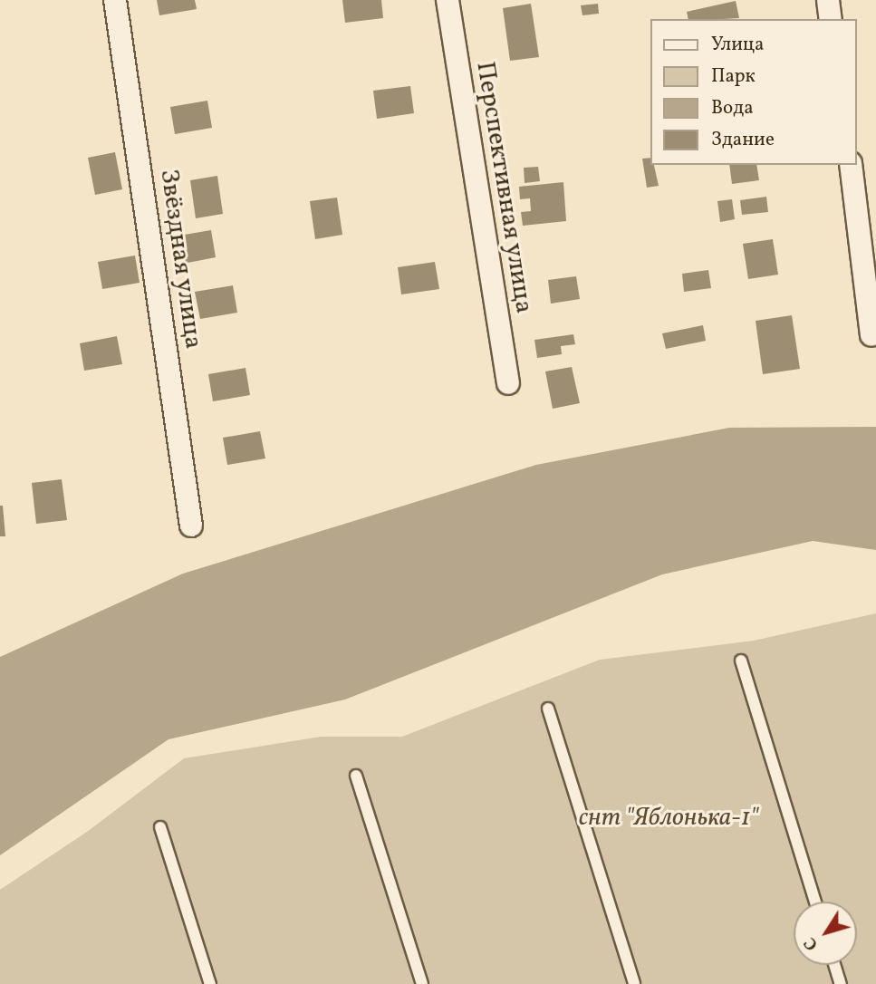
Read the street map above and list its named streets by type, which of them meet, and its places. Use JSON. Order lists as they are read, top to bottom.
{
  "streets": {
    "street": ["Перспективная улица", "Звёздная улица"]
  },
  "parks": ["снт \"Яблонька-1\""],
  "legend": [
    "Улица",
    "Парк",
    "Вода",
    "Здание"
  ],
  "north": "bottom left"
}
